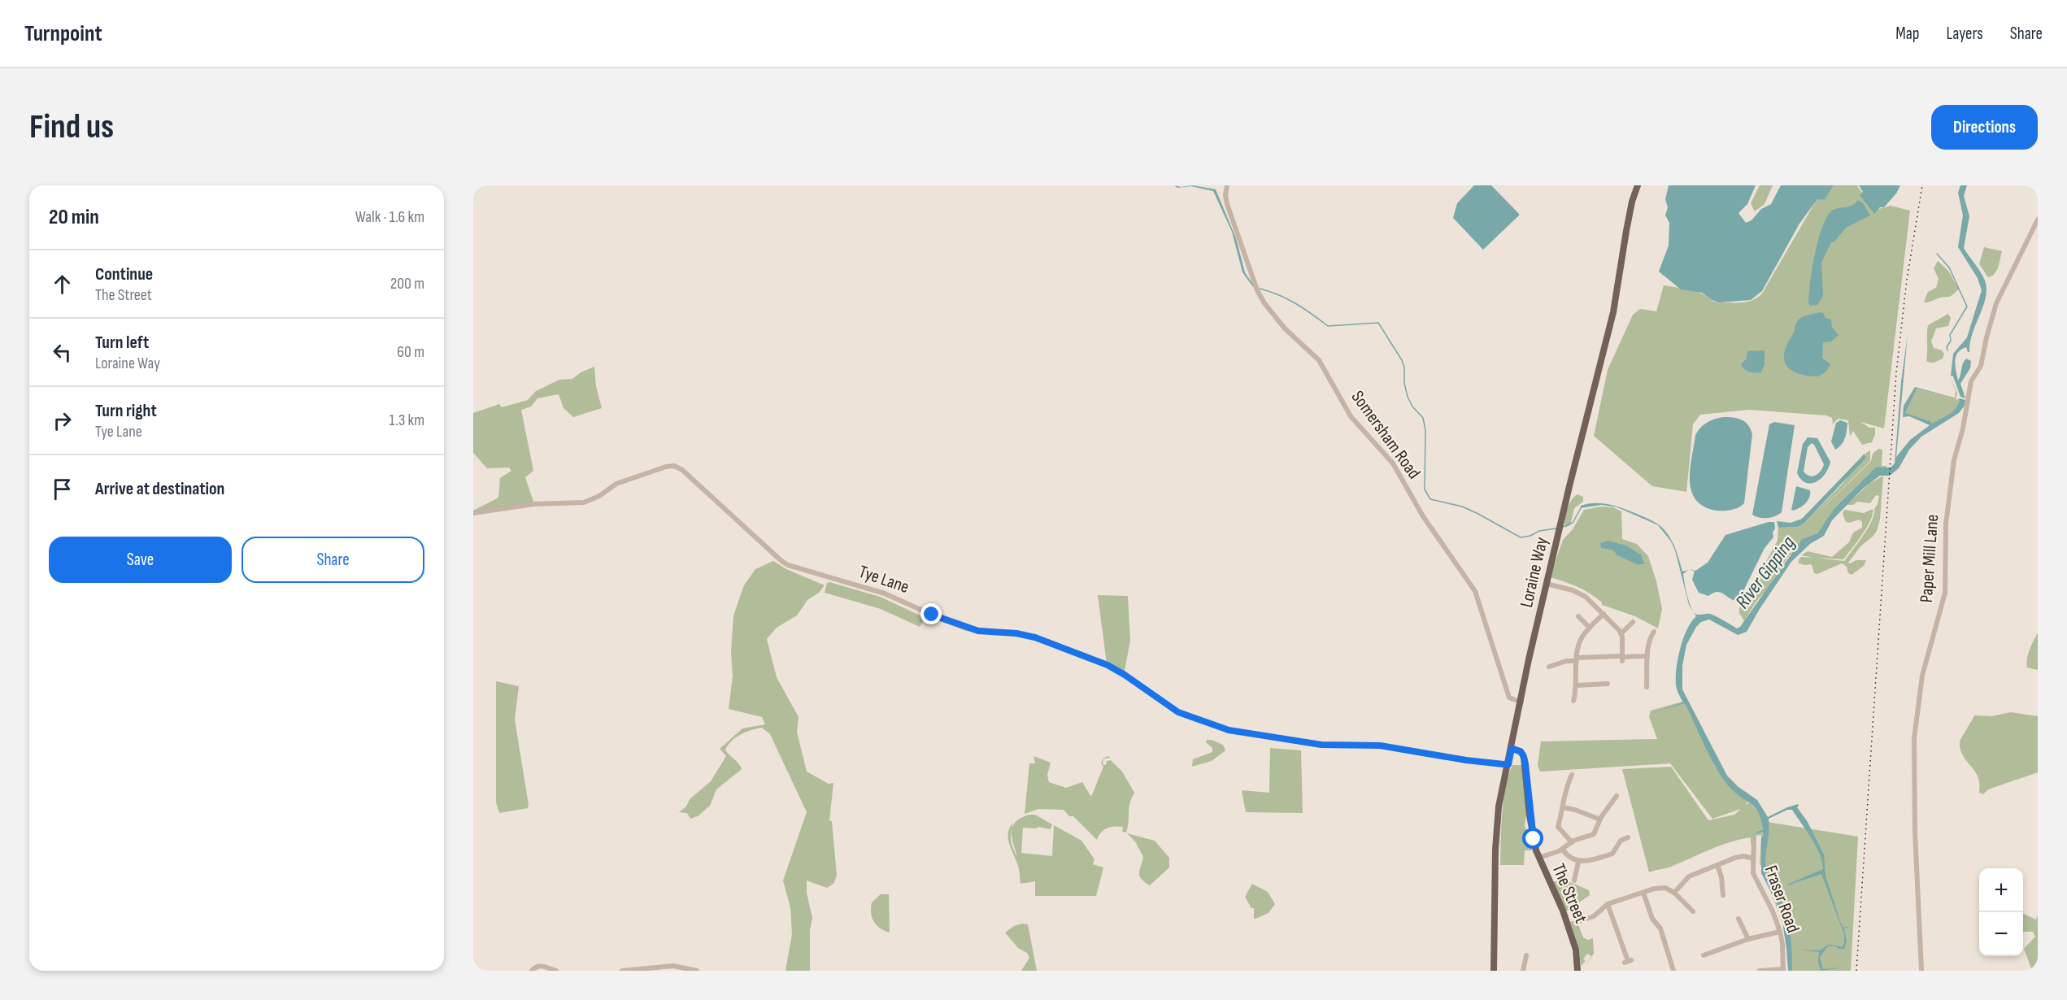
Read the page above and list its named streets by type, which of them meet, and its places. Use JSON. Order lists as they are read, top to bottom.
{
  "streets": {
    "main road": ["Loraine Way", "The Street"],
    "street": [
      "Somersham Road",
      "Paper Mill Lane",
      "Tye Lane",
      "Fraser Road"
    ]
  },
  "crossings": [
    ["Somersham Road", "Loraine Way"],
    ["Loraine Way", "Tye Lane"],
    ["Loraine Way", "The Street"]
  ],
  "water": ["River Gipping"],
  "page": {
    "header": "Turnpoint",
    "nav": ["Map", "Layers", "Share"],
    "buttons": [
      "Directions",
      ["Save", "Share"]
    ],
    "title": "Find us",
    "heading": ["20 min", "Walk · 1.6 km"],
    "list": [
      ["Continue", "The Street", "200 m"],
      ["Turn left", "Loraine Way", "60 m"],
      ["Turn right", "Tye Lane", "1.3 km"],
      "Arrive at destination"
    ],
    "map_buttons": ["+", "−"]
  }
}
